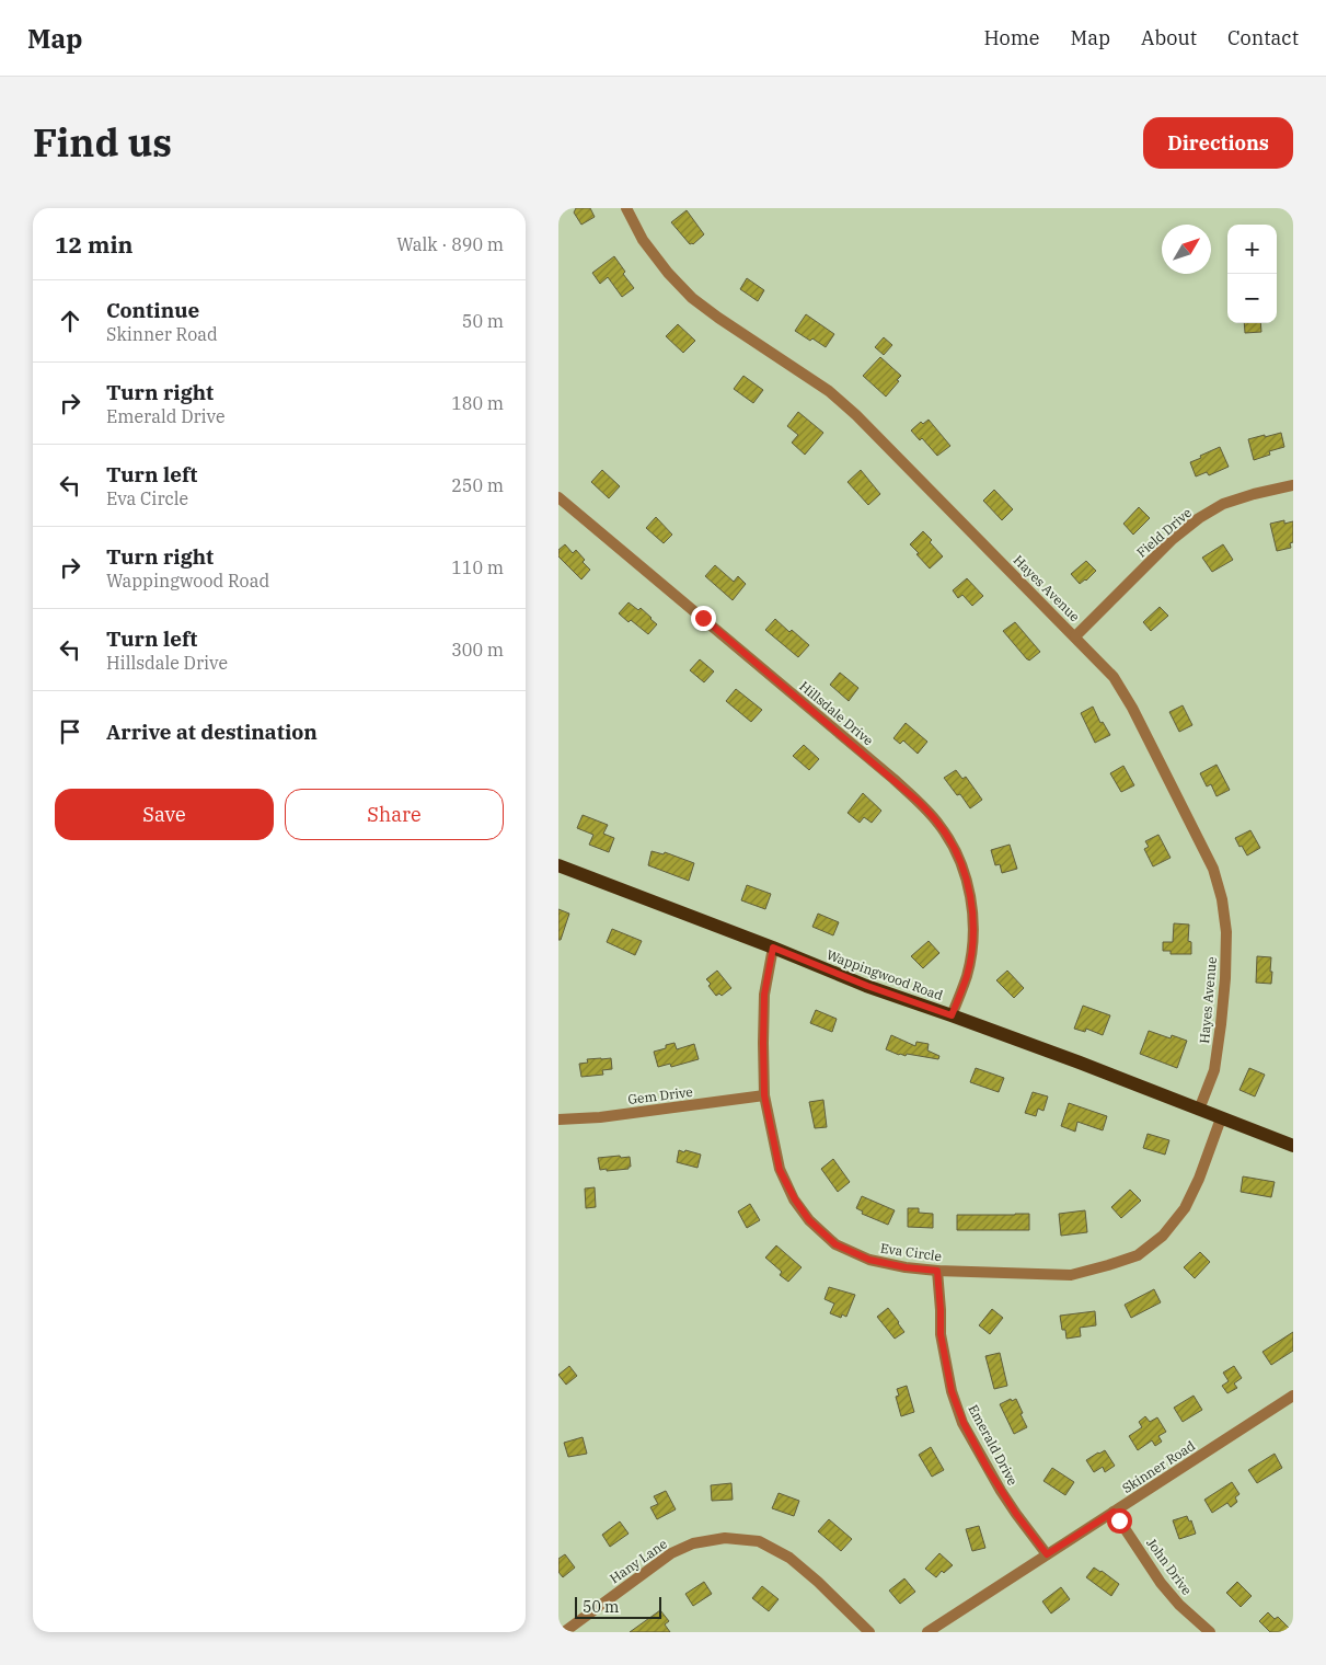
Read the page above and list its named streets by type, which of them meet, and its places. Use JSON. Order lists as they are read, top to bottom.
{
  "streets": {
    "main road": ["Wappingwood Road"],
    "street": [
      "Field Drive",
      "Hayes Avenue",
      "Hillsdale Drive",
      "Gem Drive",
      "Eva Circle",
      "Emerald Drive",
      "Skinner Road",
      "Hany Lane",
      "John Drive"
    ]
  },
  "crossings": [
    ["Field Drive", "Hayes Avenue"],
    ["Hayes Avenue", "Wappingwood Road"],
    ["Hillsdale Drive", "Wappingwood Road"],
    ["Wappingwood Road", "Eva Circle"],
    ["Gem Drive", "Eva Circle"],
    ["Eva Circle", "Emerald Drive"],
    ["Emerald Drive", "Skinner Road"],
    ["Skinner Road", "John Drive"]
  ],
  "scale_bar": "50 m",
  "north": "top right",
  "page": {
    "header": "Map",
    "nav": [
      "Home",
      "Map",
      "About",
      "Contact"
    ],
    "title": "Find us",
    "buttons": [
      "Directions",
      ["Save", "Share"]
    ],
    "heading": ["12 min", "Walk · 890 m"],
    "map_buttons": ["+", "−"],
    "list": [
      ["Continue", "Skinner Road", "50 m"],
      ["Turn right", "Emerald Drive", "180 m"],
      ["Turn left", "Eva Circle", "250 m"],
      ["Turn right", "Wappingwood Road", "110 m"],
      ["Turn left", "Hillsdale Drive", "300 m"],
      "Arrive at destination"
    ],
    "scale": "50 m"
  }
}
